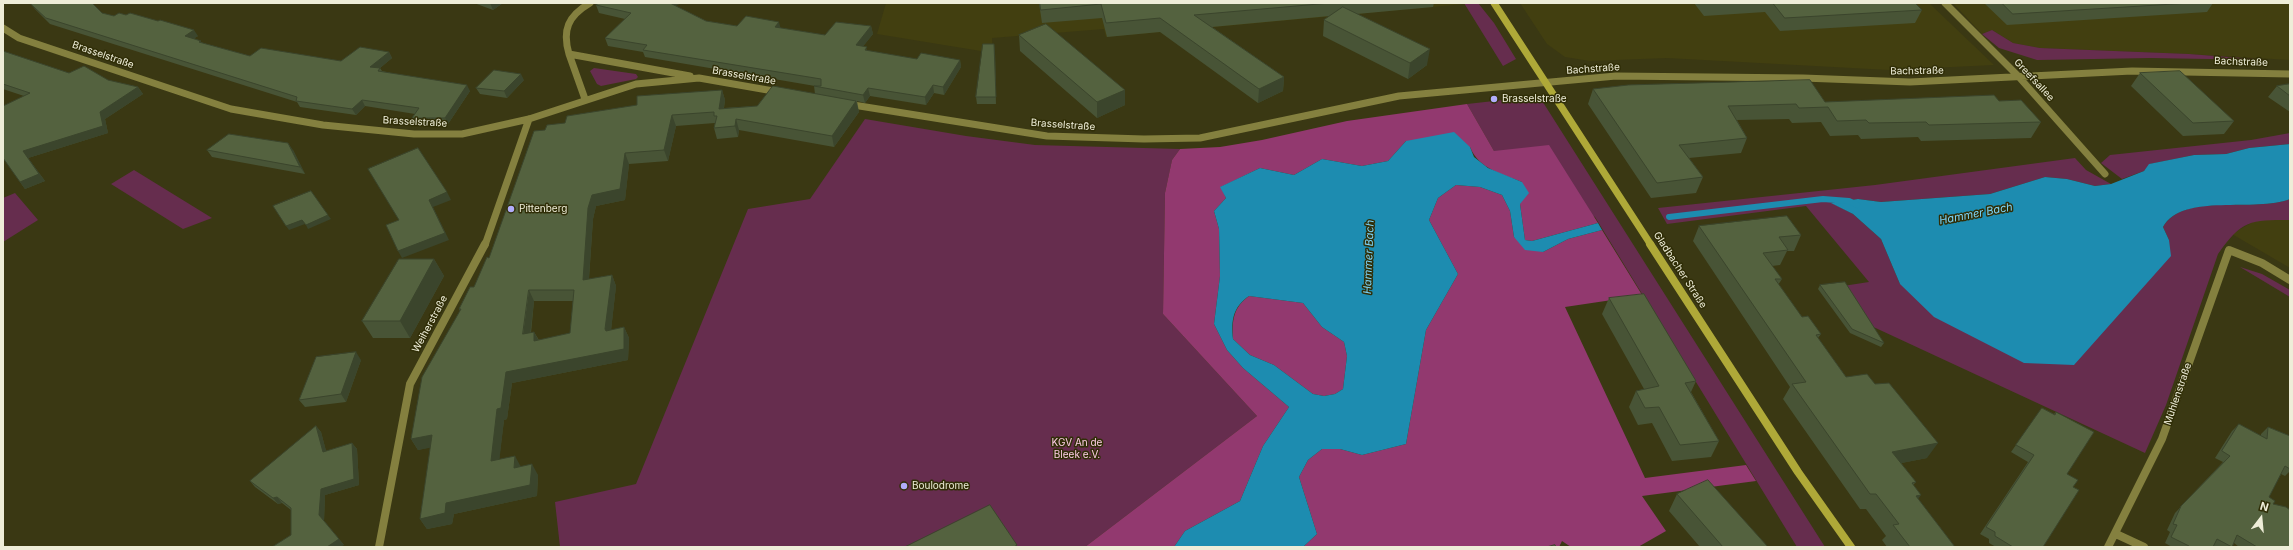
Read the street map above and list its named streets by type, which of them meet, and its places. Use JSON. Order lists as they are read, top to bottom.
{
  "streets": {
    "main road": ["Gladbacher Straße"],
    "street": [
      "Brasselstraße",
      "Bachstraße",
      "Greefsallee",
      "Weiherstraße",
      "Mühlenstraße"
    ]
  },
  "crossings": [
    ["Brasselstraße", "Bachstraße"],
    ["Brasselstraße", "Gladbacher Straße"],
    ["Brasselstraße", "Weiherstraße"],
    ["Bachstraße", "Greefsallee"],
    ["Bachstraße", "Gladbacher Straße"]
  ],
  "water": ["Hammer Bach"],
  "parks": ["KGV An de Bleek e.V."],
  "places": ["Brasselstraße", "Pittenberg", "Boulodrome"],
  "north": "top"
}
